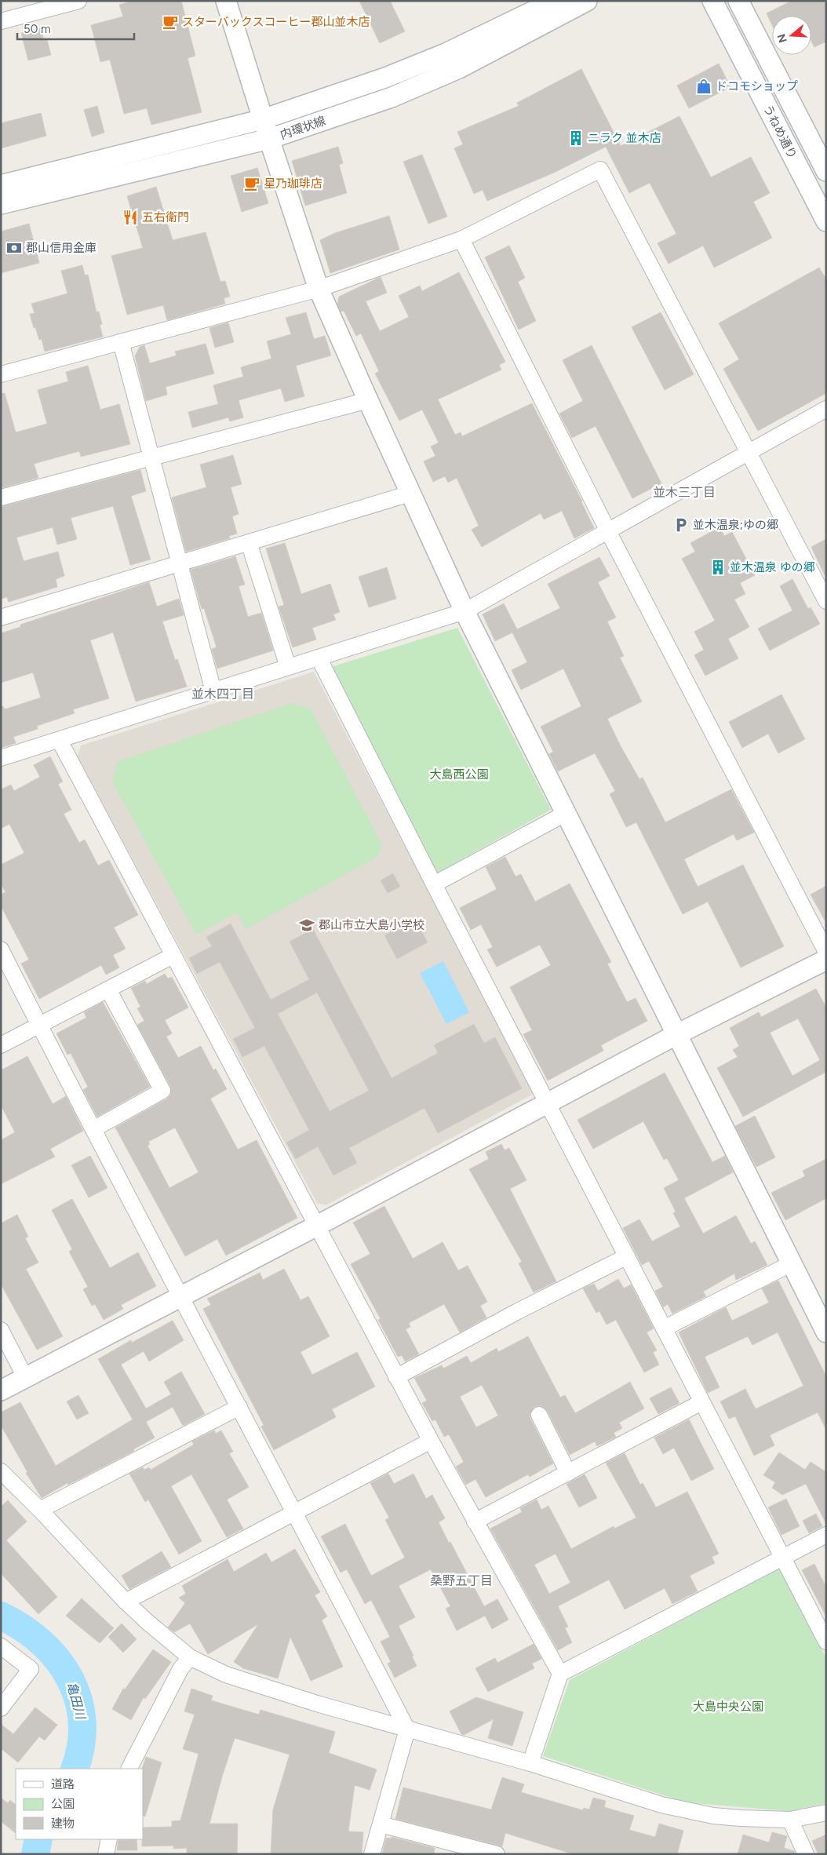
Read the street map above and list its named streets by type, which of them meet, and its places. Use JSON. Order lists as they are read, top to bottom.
{
  "streets": {
    "street": ["内環状線", "うねめ通り"]
  },
  "districts": ["並木三丁目", "並木四丁目", "桑野五丁目"],
  "water": ["亀田川"],
  "parks": ["大島西公園", "大島中央公園"],
  "places": {
    "cafe": ["スターバックスコーヒー郡山並木店", "星乃珈琲店"],
    "shop": ["ドコモショップ"],
    "building": ["ニラク 並木店", "並木温泉 ゆの郷"],
    "restaurant": ["五右衛門"],
    "bank": ["郡山信用金庫"],
    "parking": ["並木温泉;ゆの郷"],
    "school or university": ["郡山市立大島小学校"]
  },
  "legend": ["道路", "公園", "建物"],
  "scale_bar": "50 m",
  "north": "left"
}
